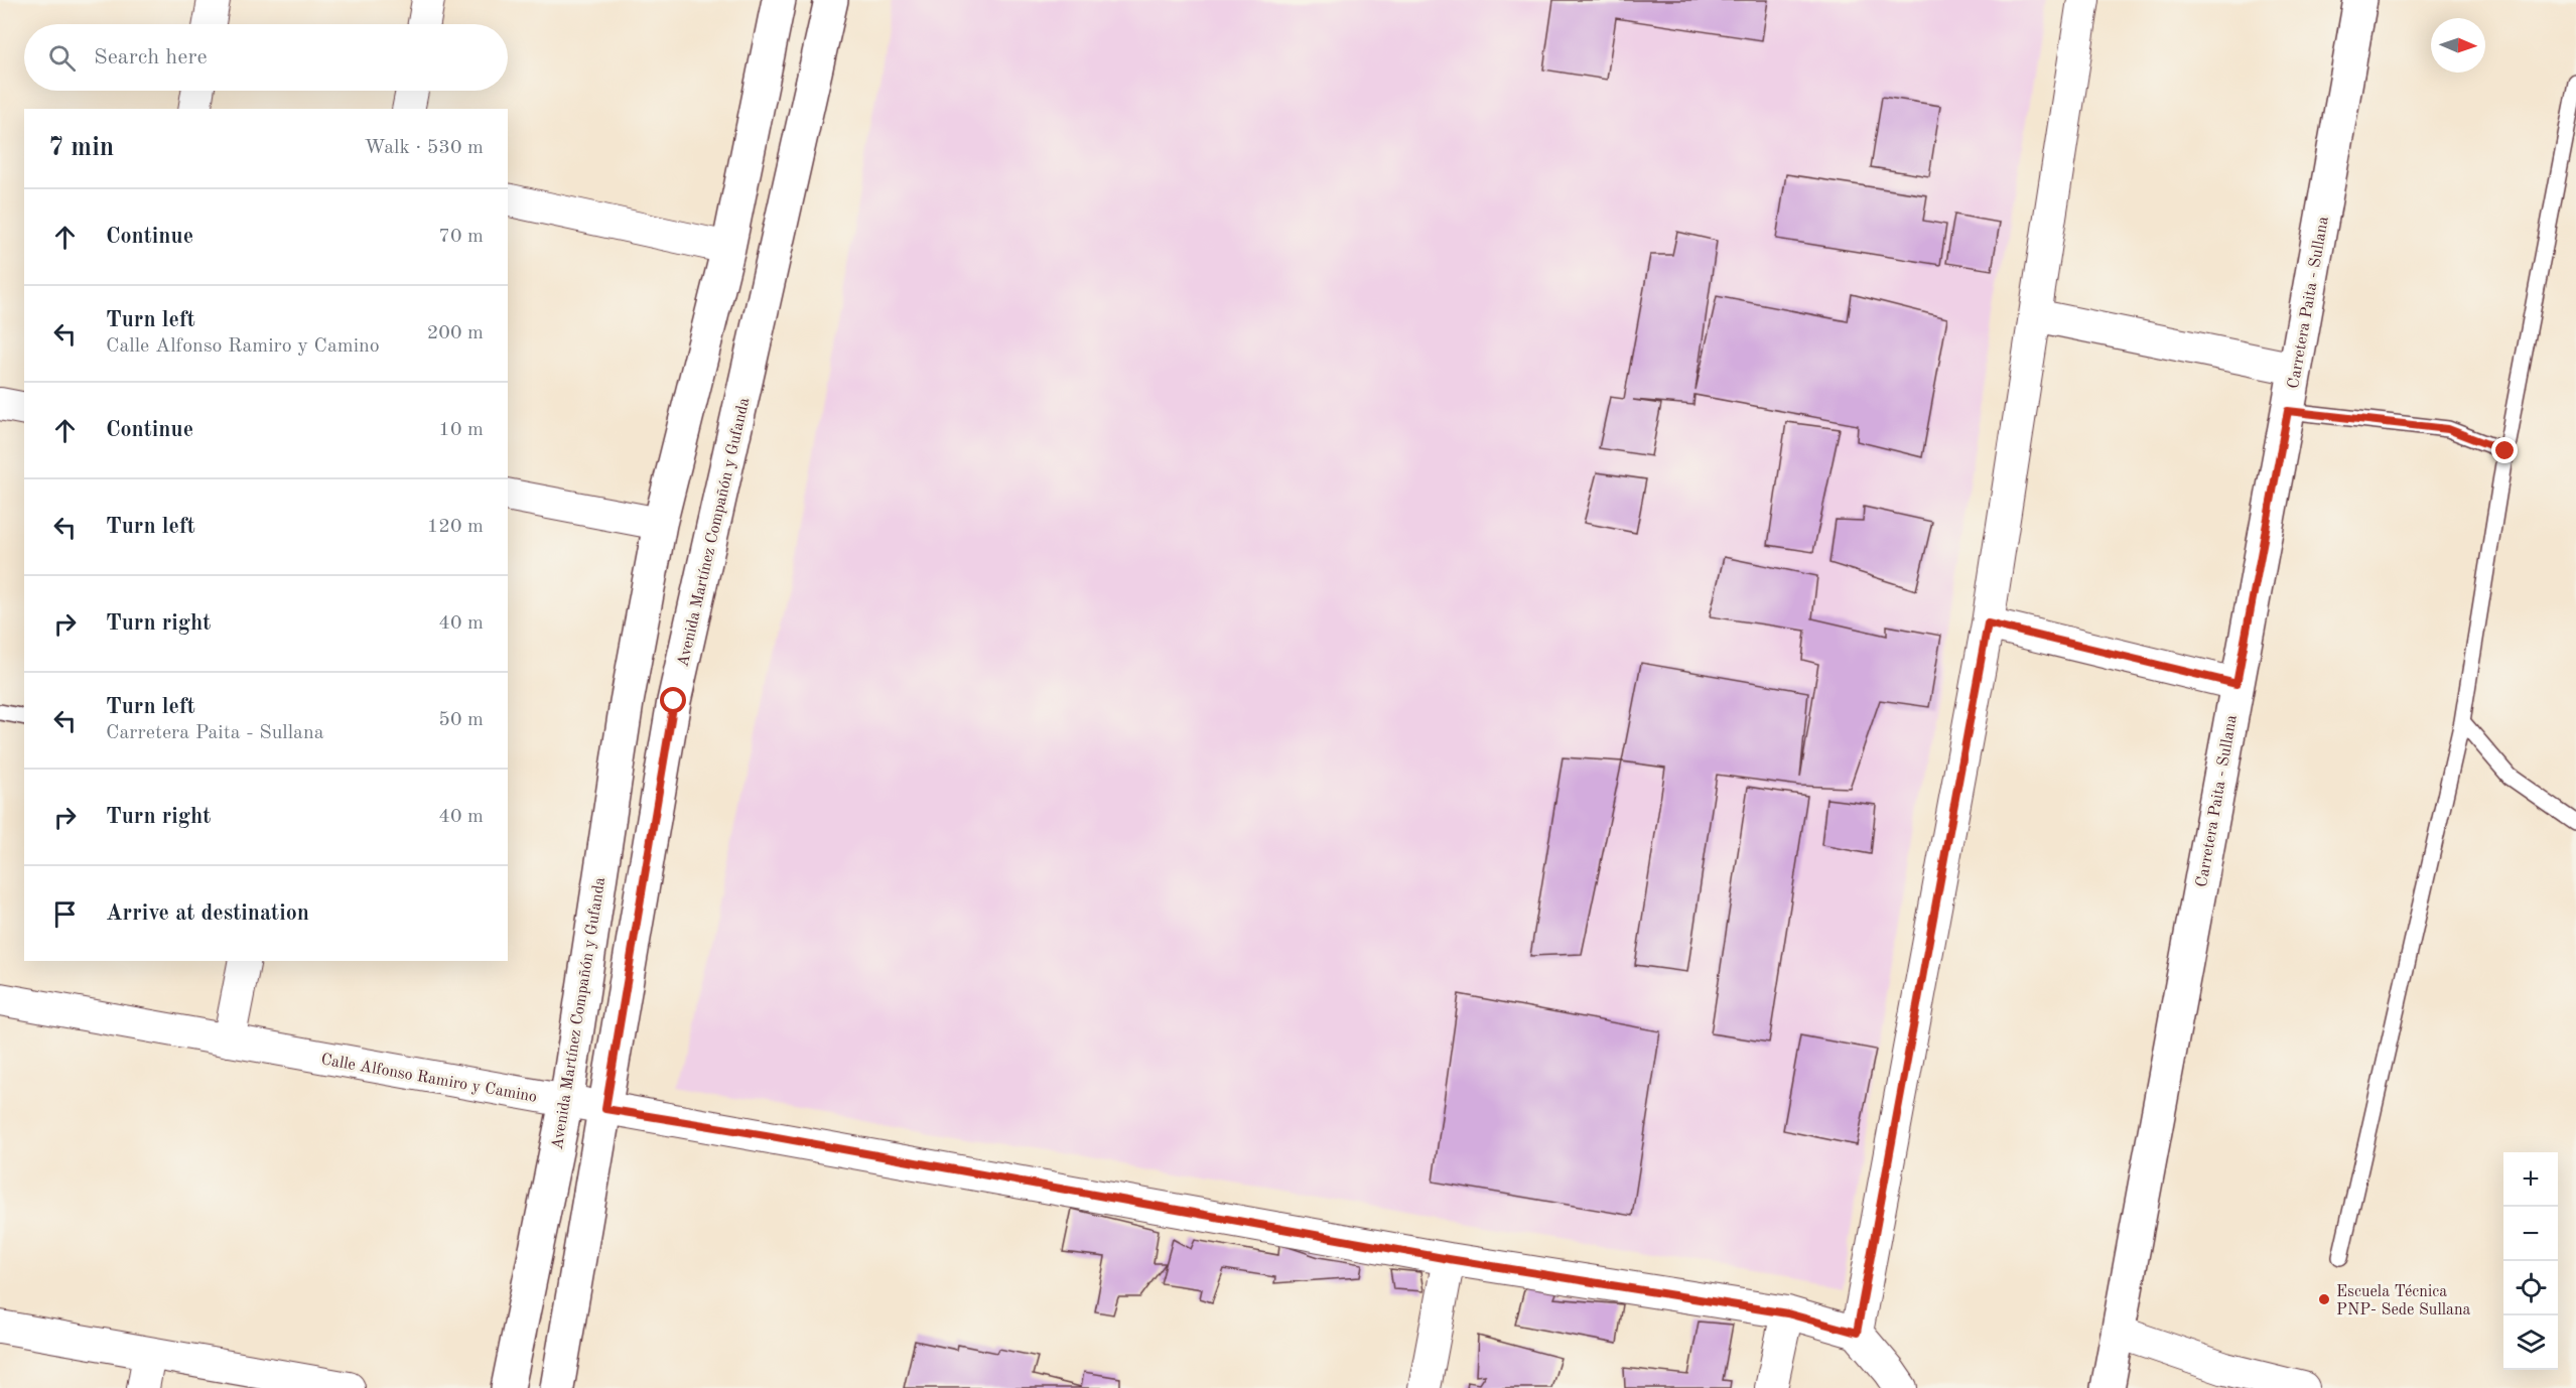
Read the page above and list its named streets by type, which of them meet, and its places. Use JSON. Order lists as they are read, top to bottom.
{
  "streets": {
    "street": ["Carretera Paita - Sullana", "Avenida Martínez Compañón y Gufanda", "Calle Alfonso Ramiro y Camino"]
  },
  "crossings": [
    ["Avenida Martínez Compañón y Gufanda", "Calle Alfonso Ramiro y Camino"]
  ],
  "places": ["Escuela Técnica PNP- Sede Sullana"],
  "north": "right",
  "page": {
    "search": "Search here",
    "heading": ["7 min", "Walk · 530 m"],
    "list": [
      ["Continue", "70 m"],
      ["Turn left", "Calle Alfonso Ramiro y Camino", "200 m"],
      ["Continue", "10 m"],
      ["Turn left", "120 m"],
      ["Turn right", "40 m"],
      ["Turn left", "Carretera Paita - Sullana", "50 m"],
      ["Turn right", "40 m"],
      "Arrive at destination"
    ],
    "map_buttons": ["+", "−"]
  }
}
